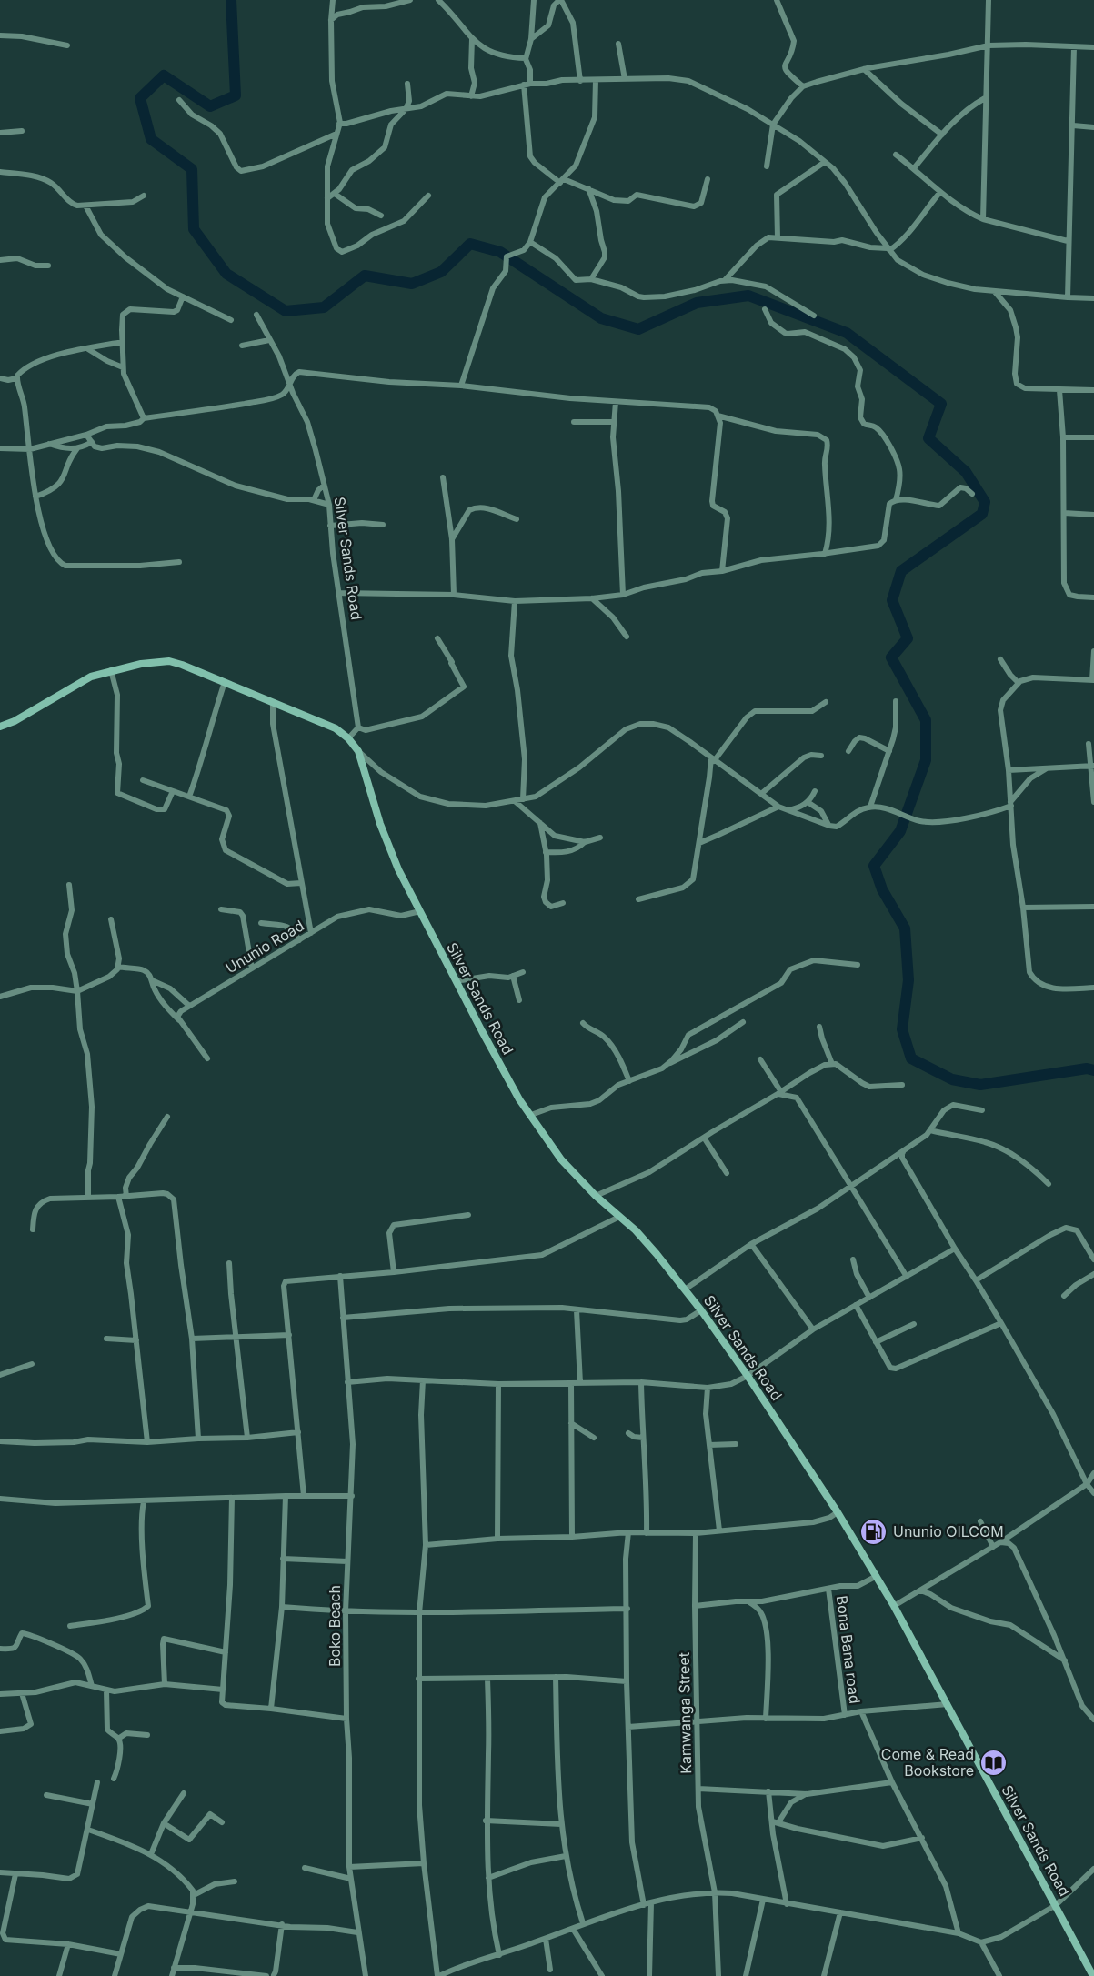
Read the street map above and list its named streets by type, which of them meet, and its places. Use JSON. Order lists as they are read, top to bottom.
{
  "streets": {
    "street": [
      "Silver Sands Road",
      "Ununio Road",
      "Boko Beach",
      "Bona Bana road",
      "Kamwanga Street"
    ]
  },
  "crossings": [
    ["Silver Sands Road", "Ununio Road"]
  ],
  "places": {
    "fuel station": ["Ununio OILCOM"],
    "library": ["Come & Read Bookstore"]
  }
}
